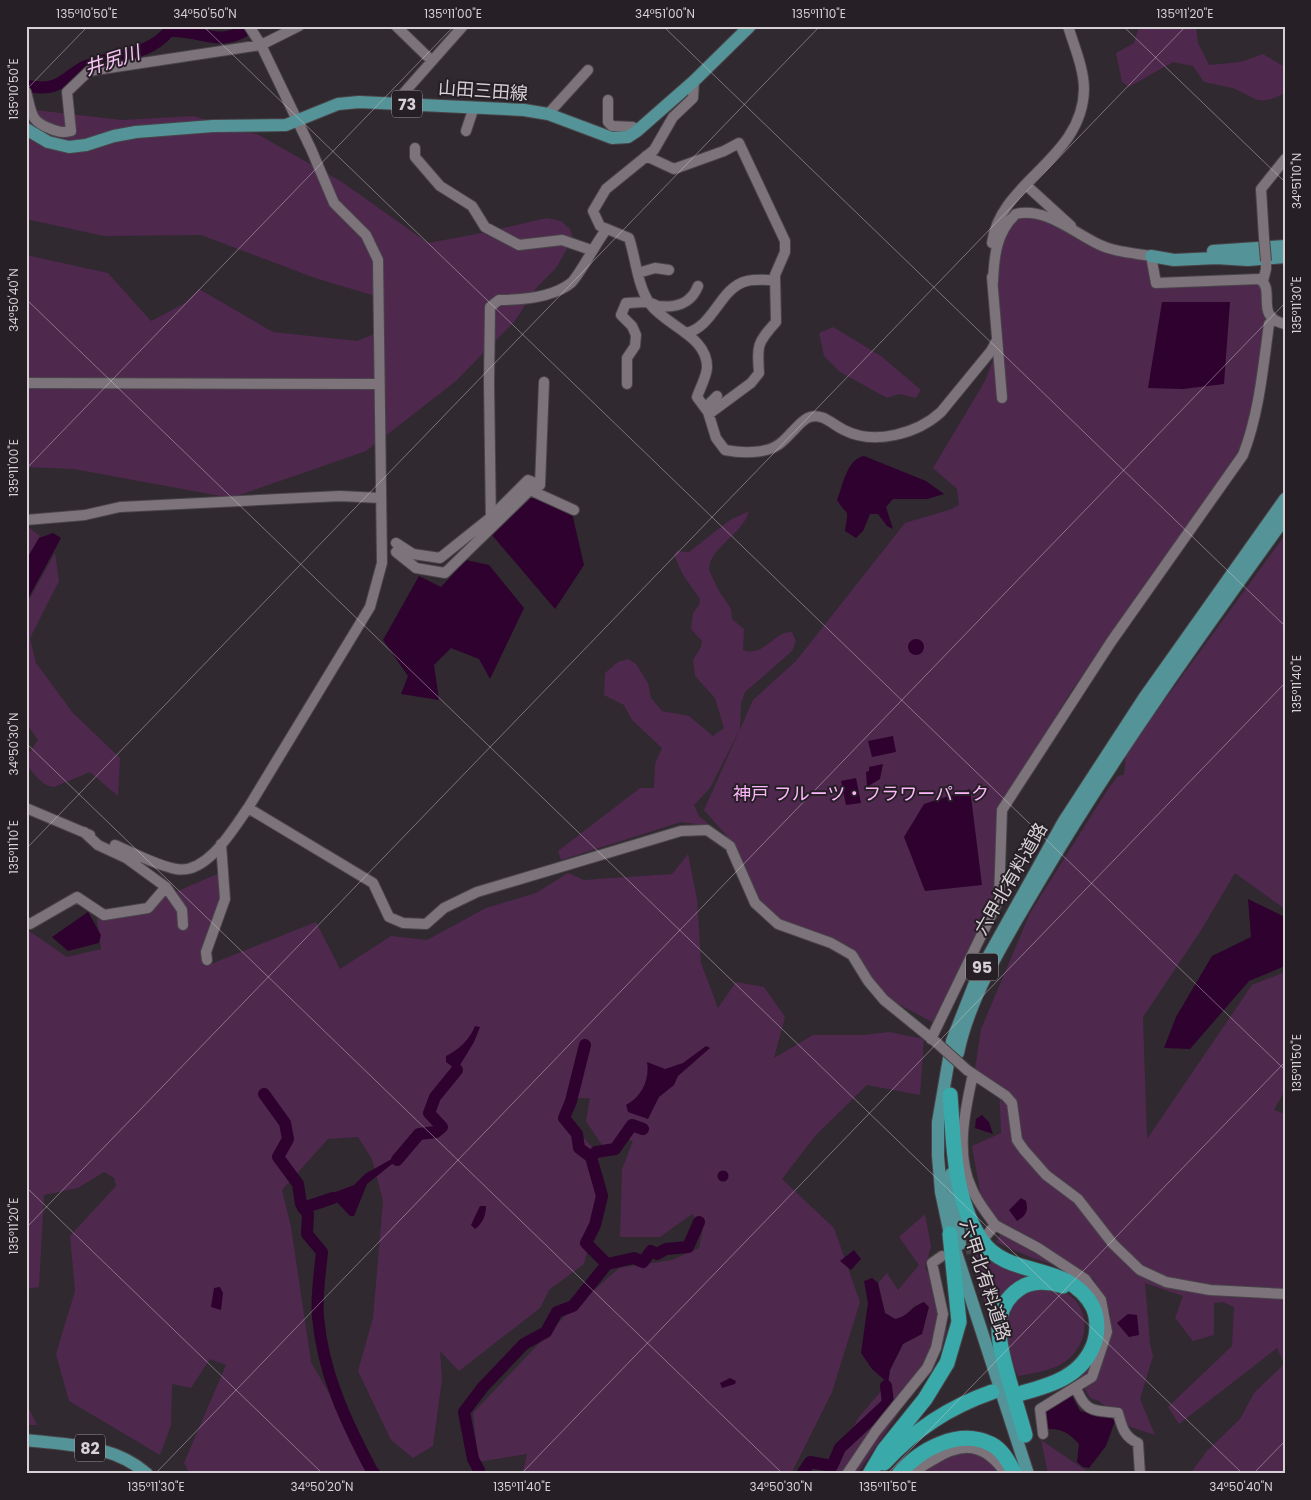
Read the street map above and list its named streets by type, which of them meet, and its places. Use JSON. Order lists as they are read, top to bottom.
{
  "streets": {
    "main road": [
      "山田三田線",
      "73",
      "六甲北有料道路",
      "95",
      "82"
    ]
  },
  "water": ["井尻川"],
  "parks": ["神戸 フルーツ・フラワーパーク"],
  "coordinates": [
    "135°10'50\"E",
    "34°50'50\"N",
    "135°11'00\"E",
    "34°51'00\"N",
    "135°11'10\"E",
    "135°11'20\"E",
    "34°51'10\"N",
    "34°50'40\"N",
    "135°11'30\"E",
    "135°11'40\"E",
    "34°50'30\"N",
    "135°11'50\"E",
    "34°50'20\"N"
  ]
}
